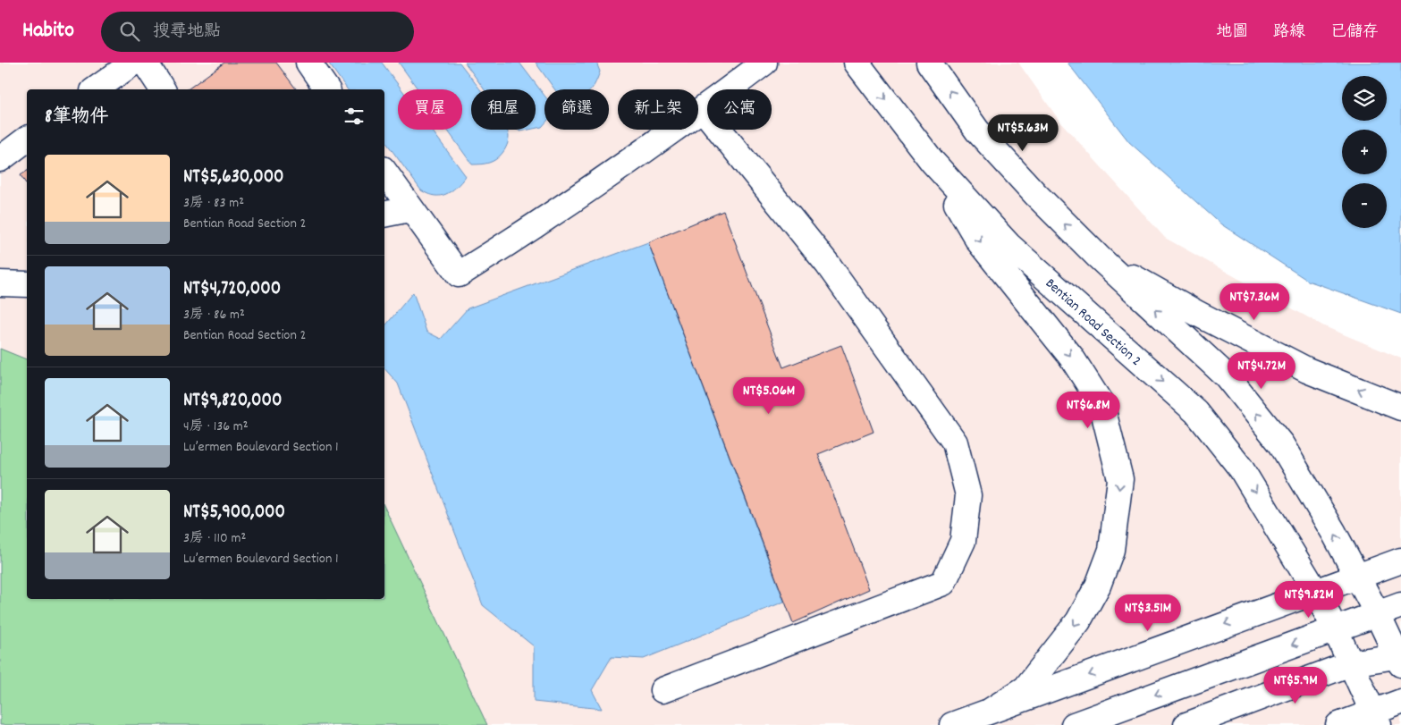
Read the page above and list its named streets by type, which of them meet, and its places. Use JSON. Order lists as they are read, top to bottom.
{
  "streets": {
    "street": ["Bentian Road Section 2"]
  },
  "page": {
    "header": "Habito",
    "search": "搜尋地點",
    "nav": ["地圖", "路線", "已儲存"],
    "map_buttons": ["+", "−"],
    "chip": [
      "買屋",
      "租屋",
      "篩選",
      "新上架",
      "公寓"
    ],
    "heading": "8筆物件",
    "price": [
      "NT$5.63M",
      "NT$7.36M",
      "NT$4.72M",
      "NT$5.06M",
      "NT$6.8M",
      "NT$9.82M",
      "NT$3.51M",
      "NT$5.9M"
    ],
    "list": [
      {
        "name": "NT$5,630,000",
        "note": "3房 · 83 m² · Bentian Road Section 2"
      },
      {
        "name": "NT$4,720,000",
        "note": "3房 · 86 m² · Bentian Road Section 2"
      },
      {
        "name": "NT$9,820,000",
        "note": "4房 · 136 m² · Lu’ermen Boulevard Section 1"
      },
      {
        "name": "NT$5,900,000",
        "note": "3房 · 110 m² · Lu’ermen Boulevard Section 1"
      }
    ]
  }
}
